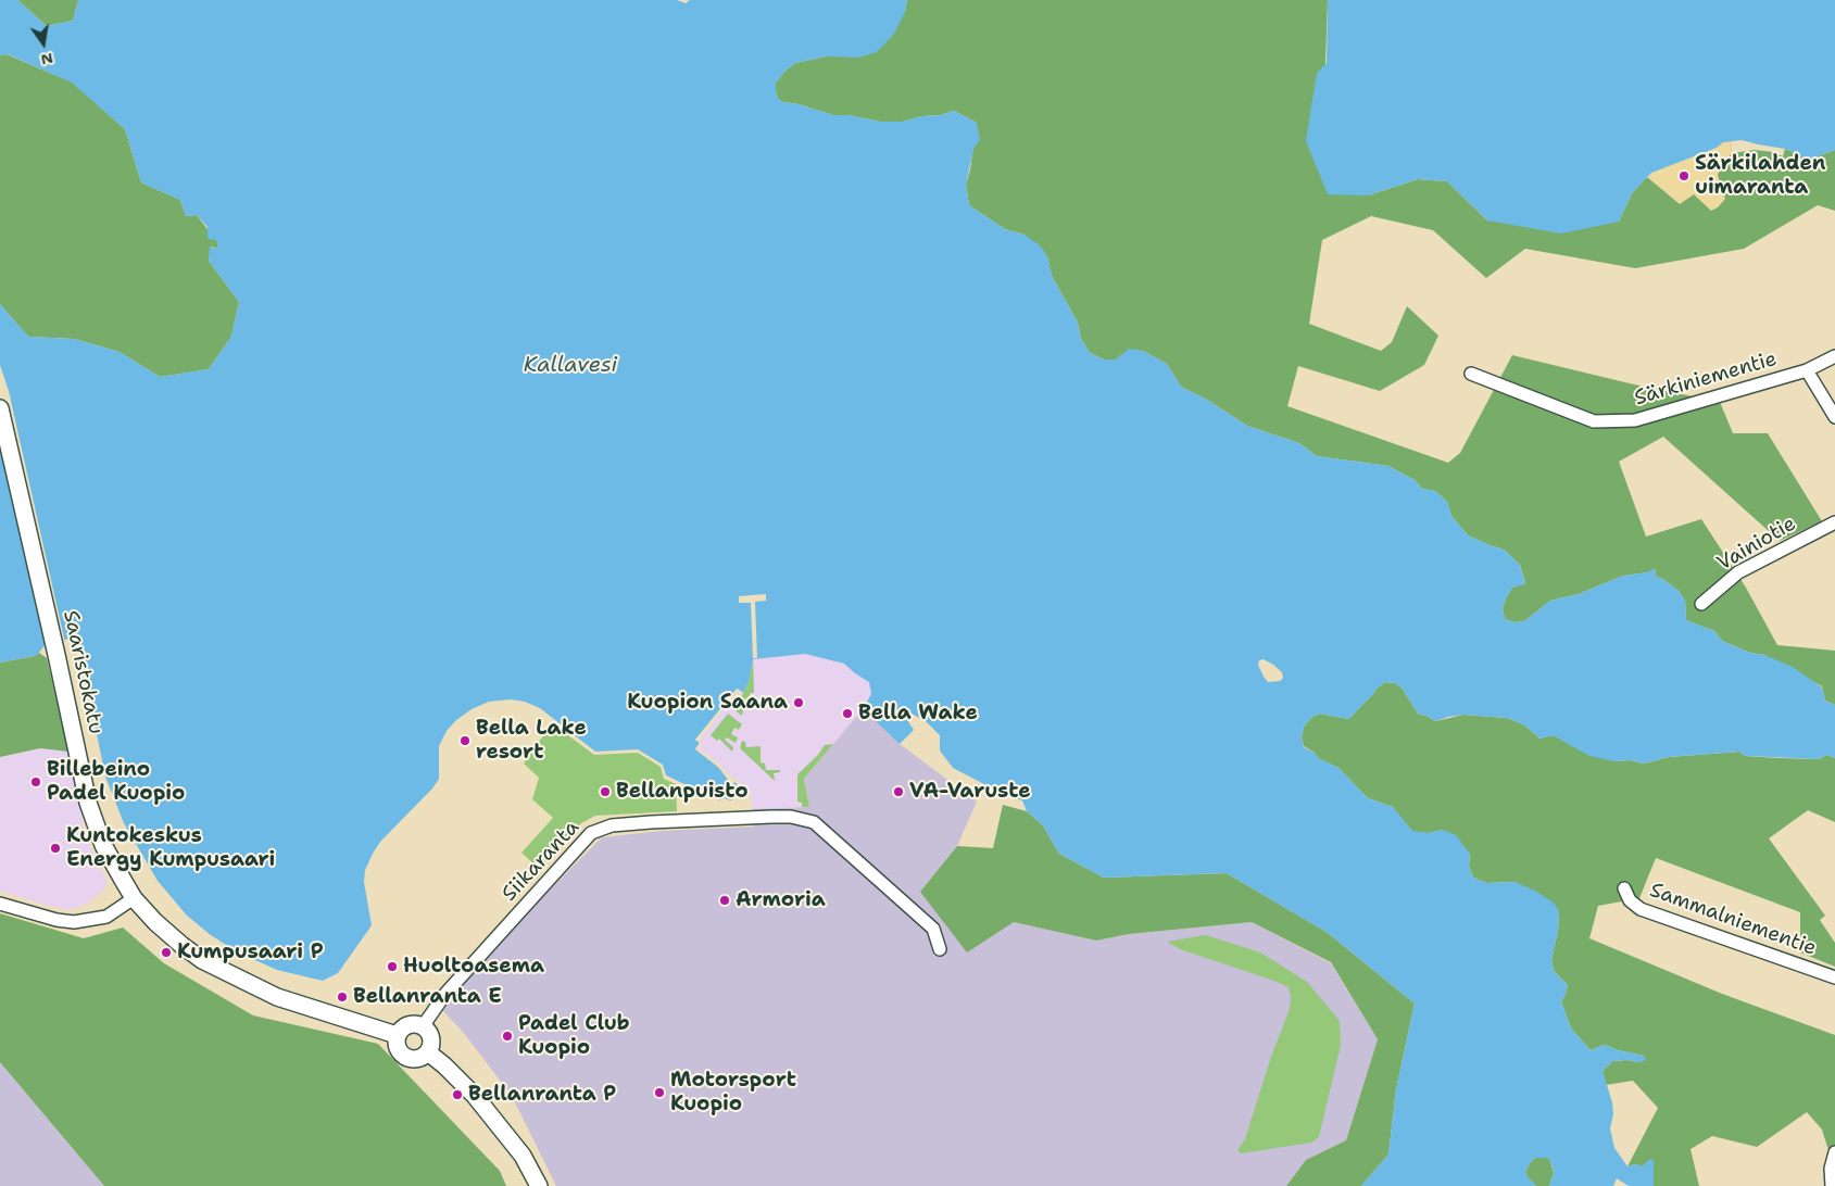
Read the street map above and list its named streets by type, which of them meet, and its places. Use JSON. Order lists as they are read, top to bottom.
{
  "streets": {
    "main road": ["Saaristokatu"],
    "street": [
      "Särkiniementie",
      "Vainiotie",
      "Siikaranta",
      "Sammalniementie"
    ]
  },
  "crossings": [
    ["Saaristokatu", "Siikaranta"]
  ],
  "water": ["Kallavesi"],
  "places": [
    "Särkilahden uimaranta",
    "Kuopion Saana",
    "Bella Wake",
    "Bella Lake resort",
    "Billebeino Padel Kuopio",
    "Bellanpuisto",
    "VA-Varuste",
    "Kuntokeskus Energy Kumpusaari",
    "Armoria",
    "Kumpusaari P",
    "Huoltoasema",
    "Bellanranta E",
    "Padel Club Kuopio",
    "Motorsport Kuopio",
    "Bellanranta P"
  ],
  "north": "bottom"
}
